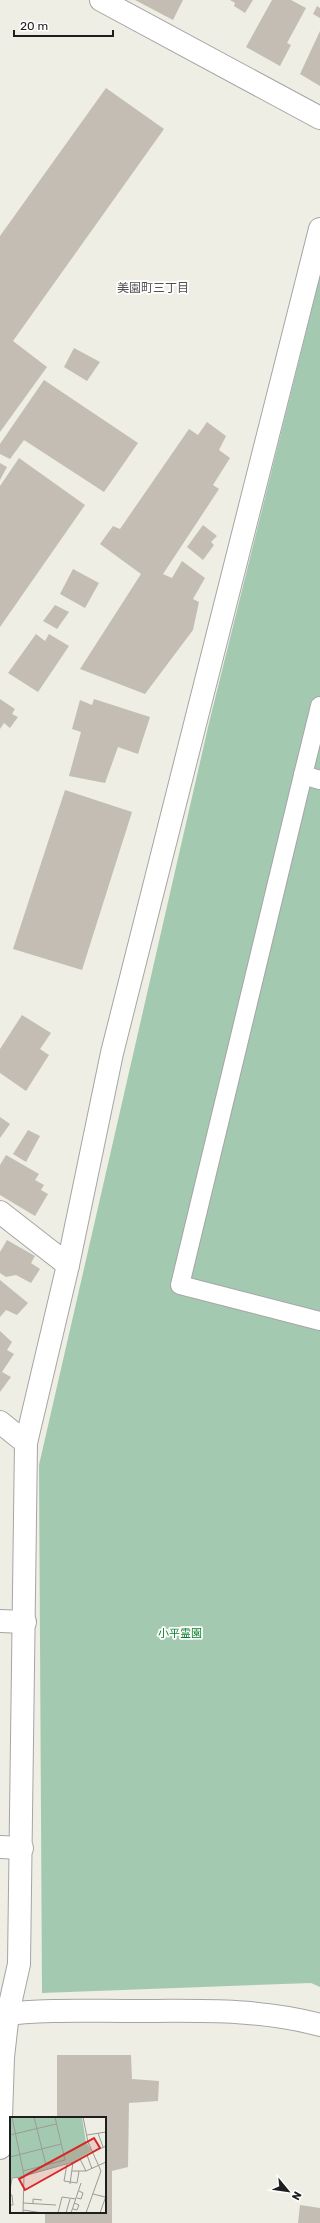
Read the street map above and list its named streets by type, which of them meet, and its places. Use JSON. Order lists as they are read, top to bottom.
{
  "districts": ["美園町三丁目"],
  "parks": ["小平霊園"],
  "scale_bar": "20 m",
  "north": "bottom right"
}
